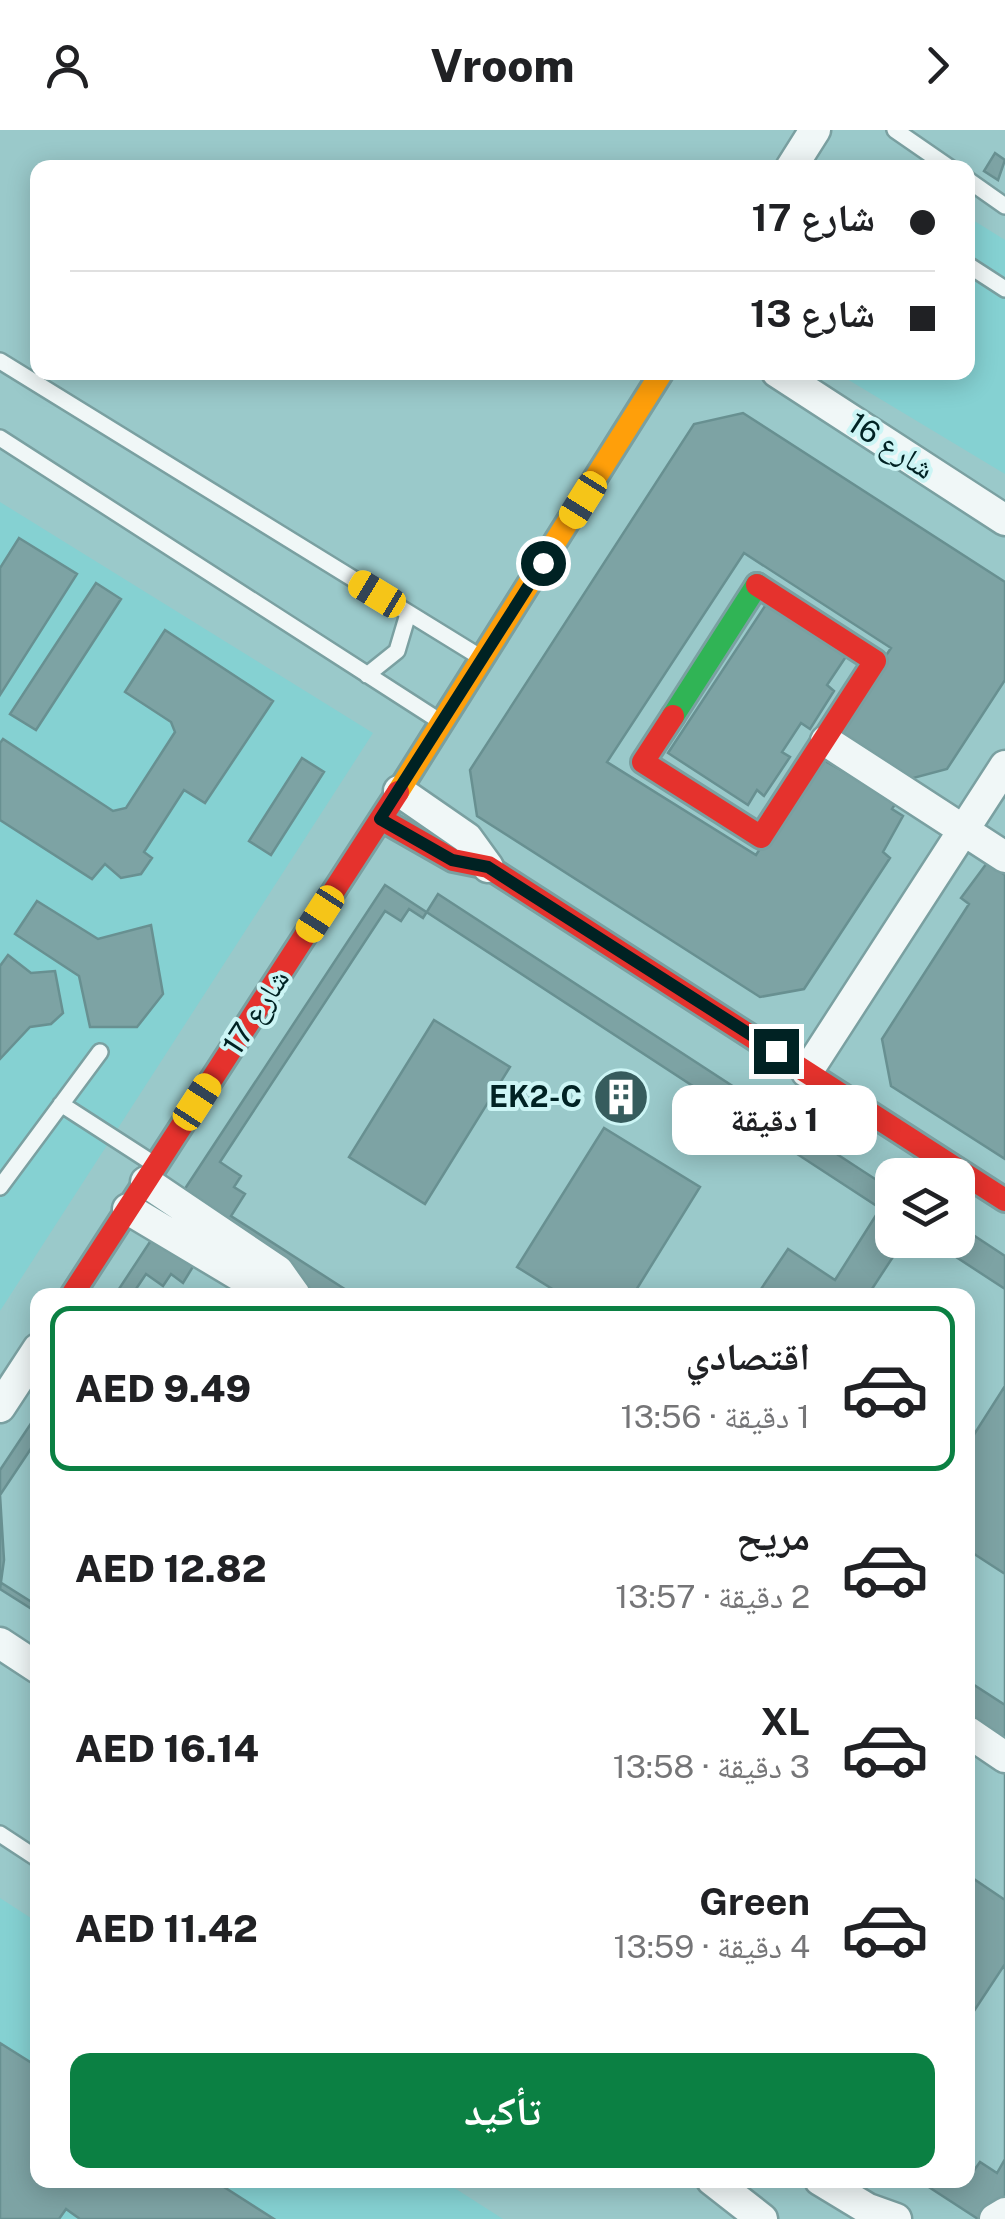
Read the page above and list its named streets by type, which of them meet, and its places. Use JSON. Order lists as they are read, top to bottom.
{
  "streets": {
    "street": ["شارع 16", "شارع 17"]
  },
  "places": {
    "building": ["EK2-C"]
  },
  "page": {
    "header": "Vroom",
    "banner": ["شارع 17", "شارع 13"],
    "bubble": "1 دقيقة",
    "list": [
      {
        "name": "اقتصادي",
        "note": "1 دقيقة · 13:56",
        "value": "AED 9.49"
      },
      {
        "name": "مريح",
        "note": "2 دقيقة · 13:57",
        "value": "AED 12.82"
      },
      {
        "name": "XL",
        "note": "3 دقيقة · 13:58",
        "value": "AED 16.14"
      },
      {
        "name": "Green",
        "note": "4 دقيقة · 13:59",
        "value": "AED 11.42"
      }
    ],
    "buttons": "تأكيد"
  }
}
